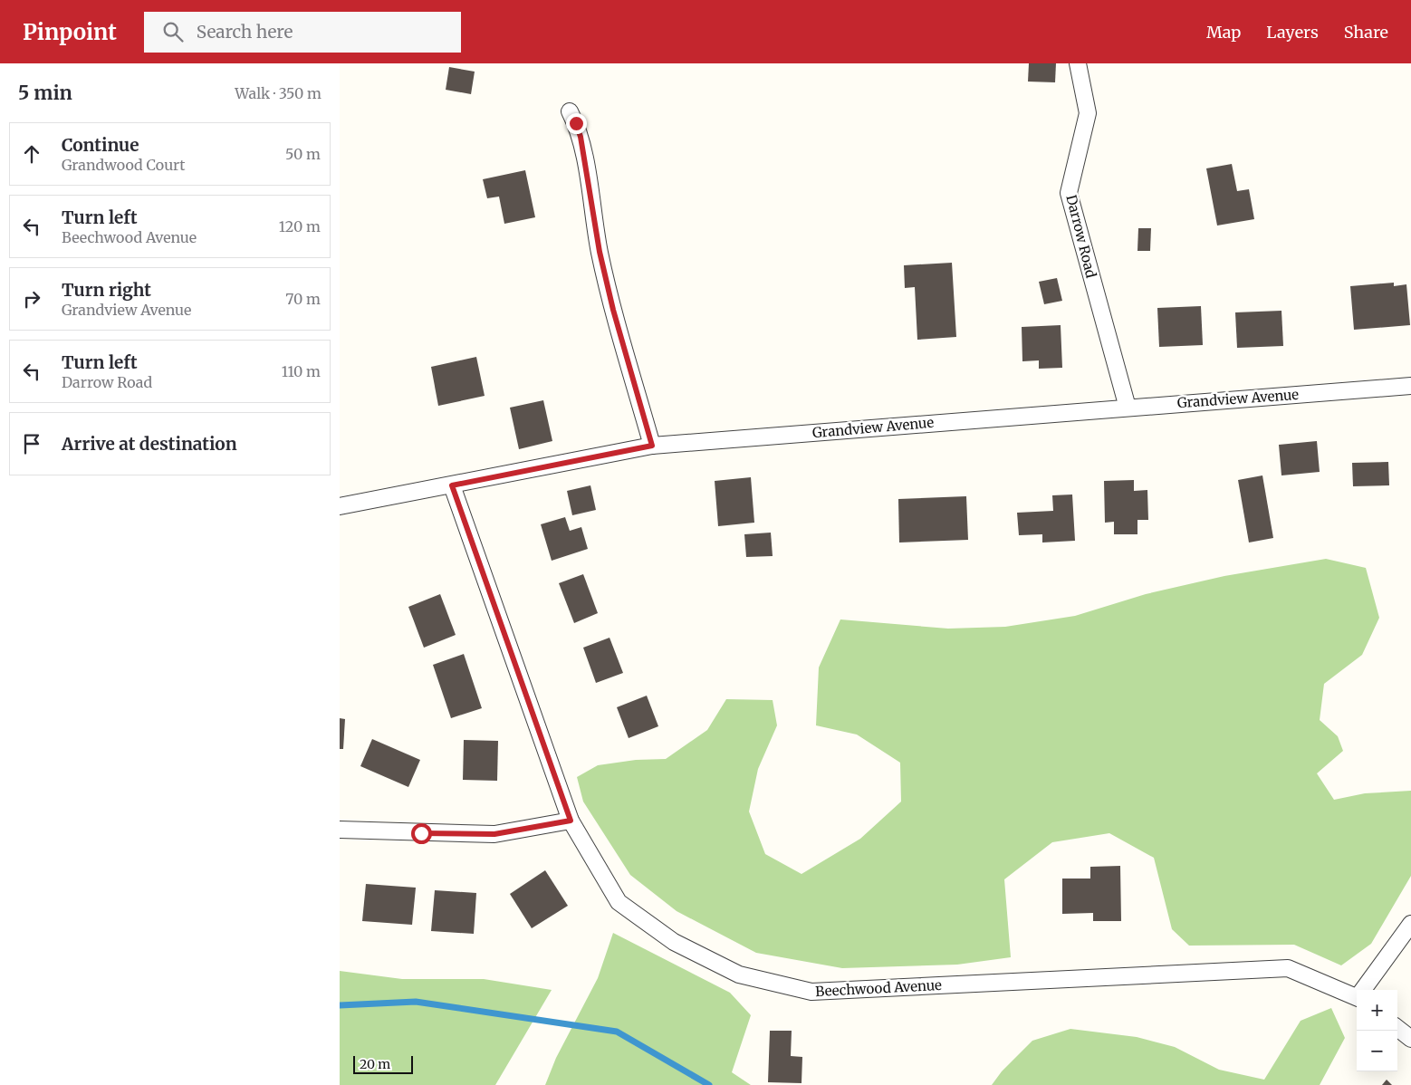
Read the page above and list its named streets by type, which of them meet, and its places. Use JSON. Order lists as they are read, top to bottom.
{
  "streets": {
    "street": ["Darrow Road", "Grandview Avenue", "Beechwood Avenue"]
  },
  "crossings": [
    ["Darrow Road", "Grandview Avenue"],
    ["Grandview Avenue", "Beechwood Avenue"]
  ],
  "scale_bar": "20 m",
  "page": {
    "header": "Pinpoint",
    "search": "Search here",
    "nav": ["Map", "Layers", "Share"],
    "heading": ["5 min", "Walk · 350 m"],
    "list": [
      ["Continue", "Grandwood Court", "50 m"],
      ["Turn left", "Beechwood Avenue", "120 m"],
      ["Turn right", "Grandview Avenue", "70 m"],
      ["Turn left", "Darrow Road", "110 m"],
      "Arrive at destination"
    ],
    "map_buttons": ["+", "−"],
    "scale": "20 m"
  }
}
